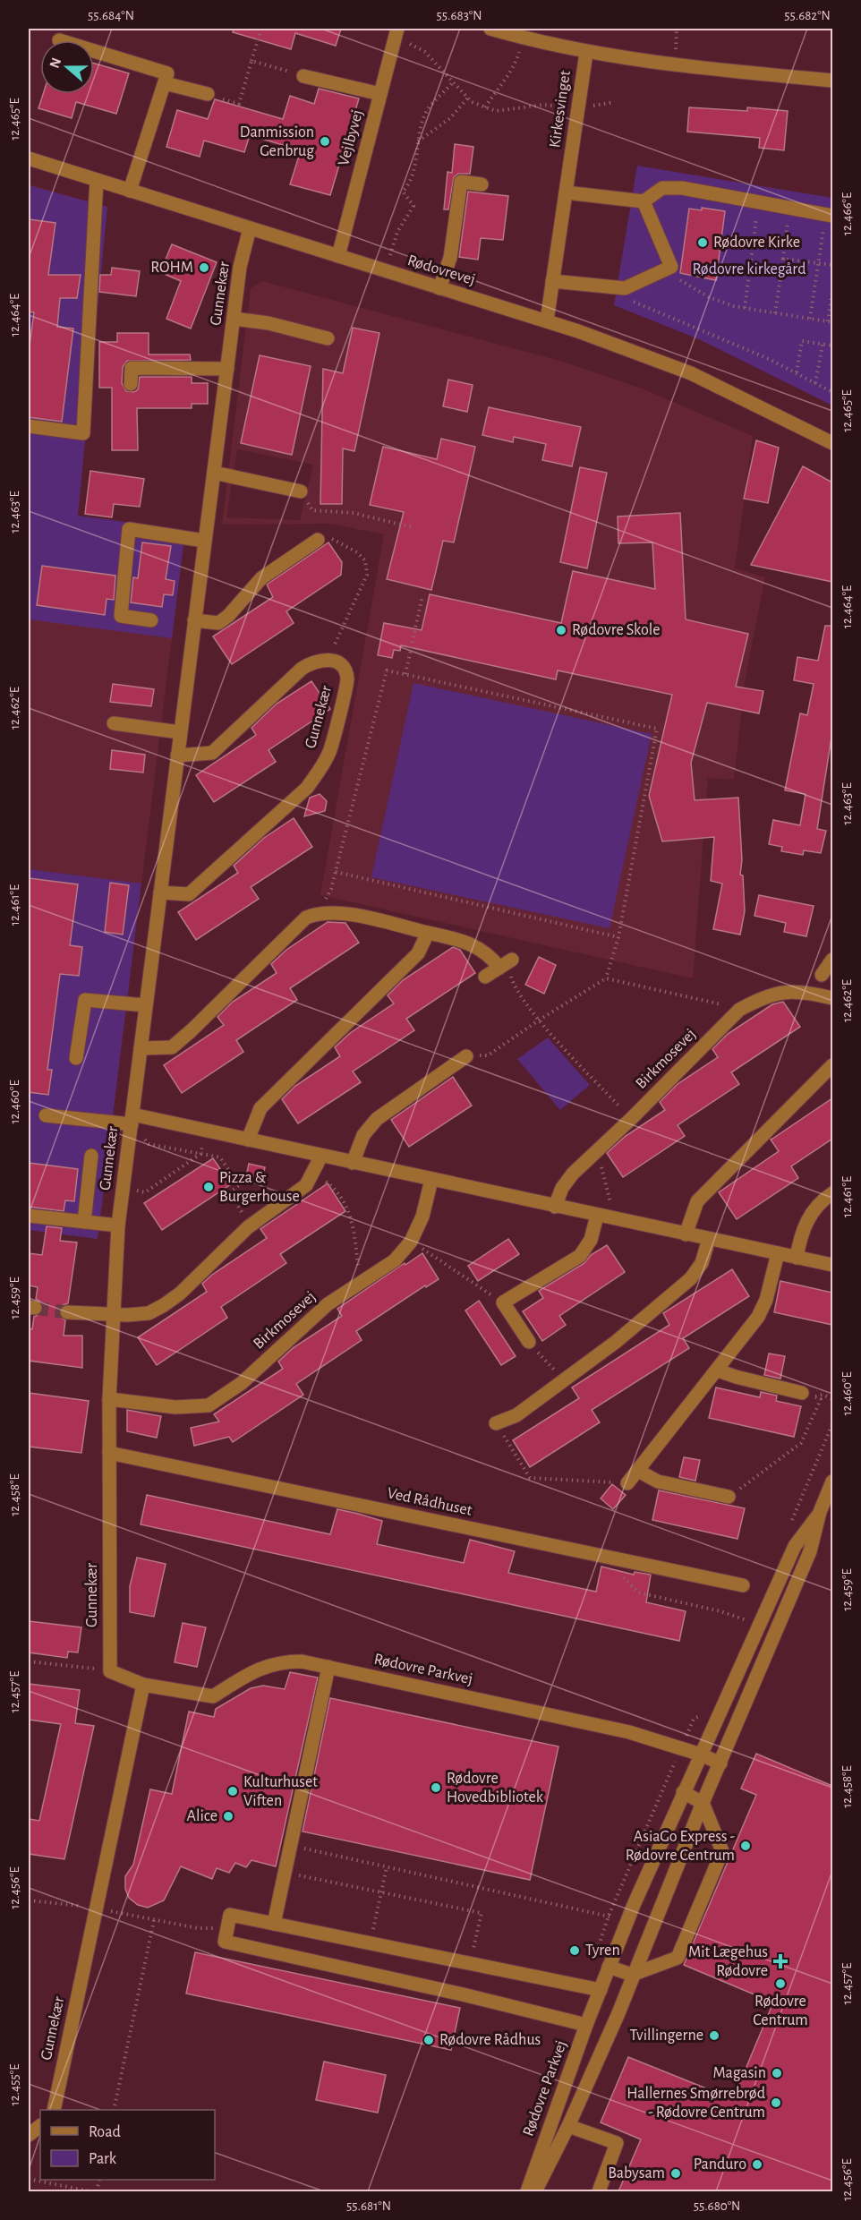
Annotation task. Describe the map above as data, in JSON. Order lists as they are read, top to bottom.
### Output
{
  "streets": {
    "street": [
      "Kirkesvinget",
      "Vejlbyvej",
      "Rødovrevej",
      "Gunnekær",
      "Birkmosevej",
      "Ved Rådhuset",
      "Rødovre Parkvej"
    ]
  },
  "crossings": [
    ["Kirkesvinget", "Rødovrevej"],
    ["Vejlbyvej", "Rødovrevej"],
    ["Rødovrevej", "Gunnekær"],
    ["Gunnekær", "Birkmosevej"],
    ["Gunnekær", "Ved Rådhuset"],
    ["Gunnekær", "Rødovre Parkvej"]
  ],
  "parks": ["Rødovre kirkegård"],
  "places": {
    "other": [
      "Danmission Genbrug",
      "Rødovre Kirke",
      "ROHM",
      "Rødovre Skole",
      "Pizza & Burgerhouse",
      "Rødovre Hovedbibliotek",
      "Kulturhuset Viften",
      "Alice",
      "AsiaGo Express - Rødovre Centrum",
      "Tyren",
      "Rødovre Centrum",
      "Tvillingerne",
      "Rødovre Rådhus",
      "Magasin",
      "Hallernes Smørrebrød - Rødovre Centrum",
      "Panduro",
      "Babysam"
    ],
    "health": ["Mit Lægehus Rødovre"]
  },
  "legend": ["Road", "Park"],
  "north": "left",
  "coordinates": [
    "55.684°N",
    "55.683°N",
    "55.682°N",
    "12.465°E",
    "12.466°E",
    "12.464°E",
    "12.463°E",
    "12.462°E",
    "12.461°E",
    "12.460°E",
    "12.459°E",
    "12.458°E",
    "12.457°E",
    "12.456°E",
    "12.455°E",
    "55.681°N",
    "55.680°N"
  ]
}
